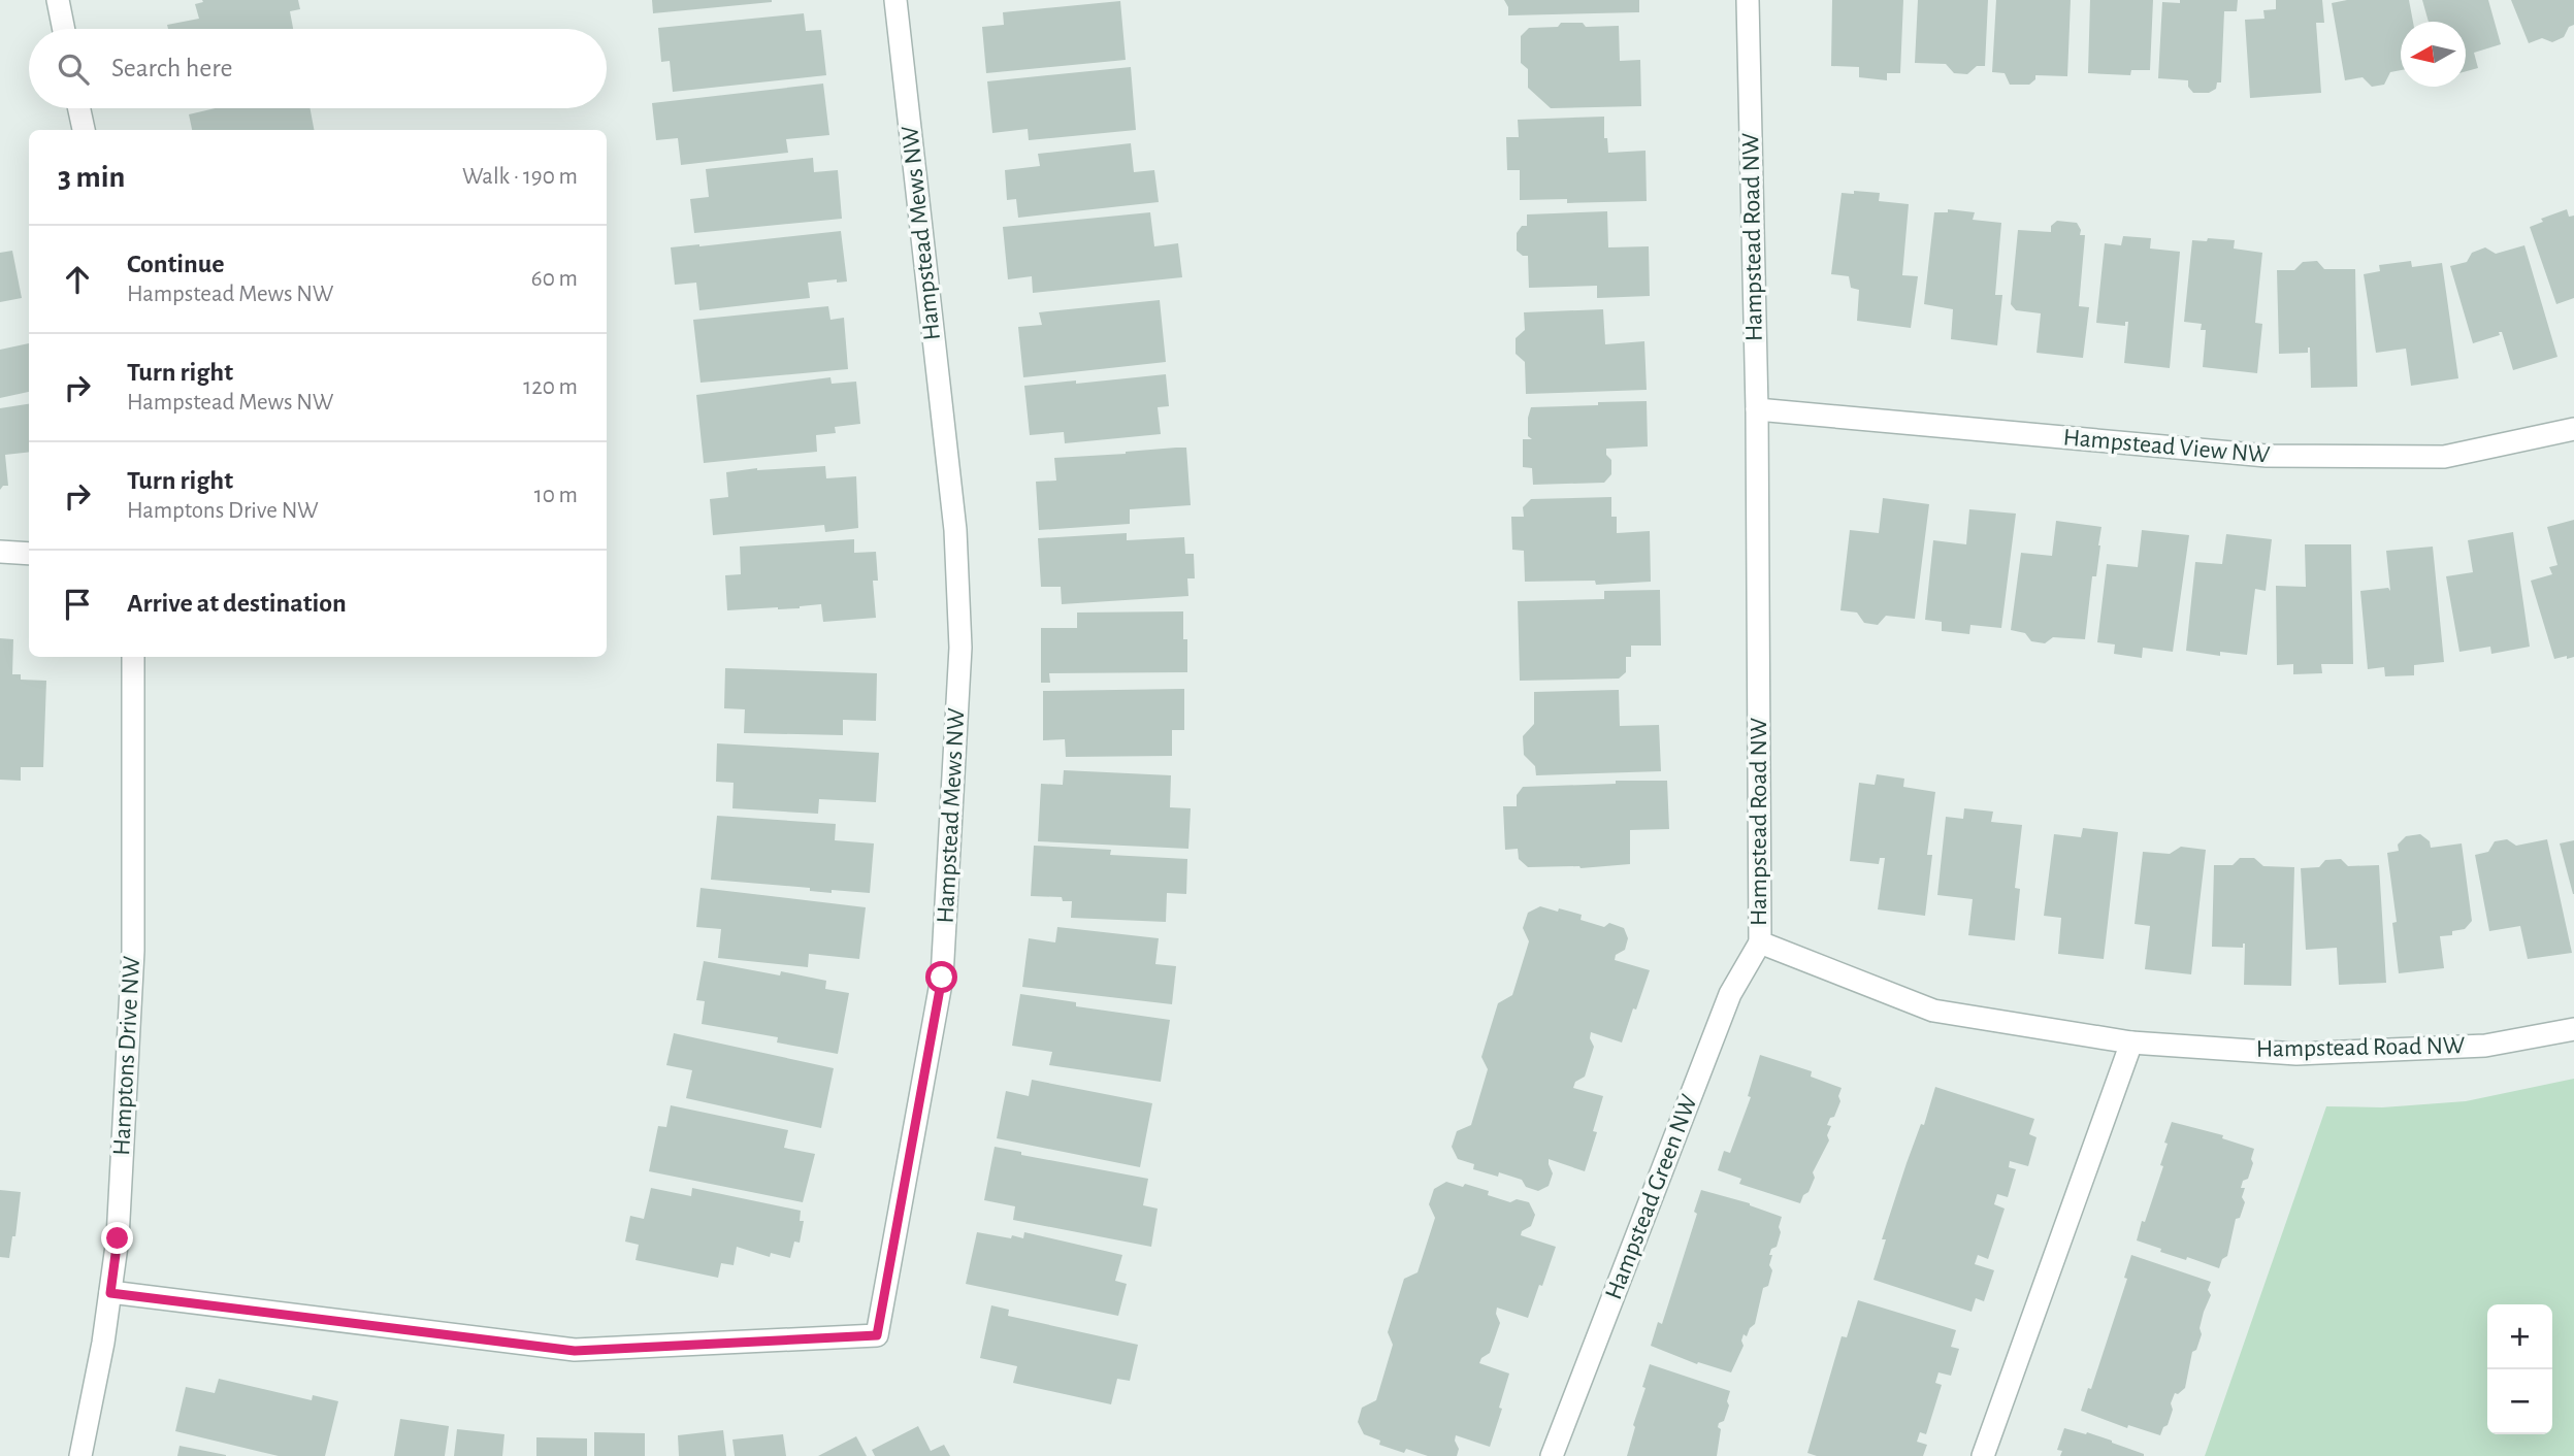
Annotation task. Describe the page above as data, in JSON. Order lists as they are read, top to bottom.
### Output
{
  "streets": {
    "street": [
      "Hampstead Mews NW",
      "Hampstead Road NW",
      "Hampstead View NW",
      "Hamptons Drive NW",
      "Hampstead Green NW"
    ]
  },
  "crossings": [
    ["Hampstead Mews NW", "Hamptons Drive NW"],
    ["Hampstead Road NW", "Hampstead View NW"],
    ["Hampstead Road NW", "Hampstead Green NW"]
  ],
  "north": "left",
  "page": {
    "search": "Search here",
    "heading": ["3 min", "Walk · 190 m"],
    "list": [
      ["Continue", "Hampstead Mews NW", "60 m"],
      ["Turn right", "Hampstead Mews NW", "120 m"],
      ["Turn right", "Hamptons Drive NW", "10 m"],
      "Arrive at destination"
    ],
    "map_buttons": ["+", "−"]
  }
}
